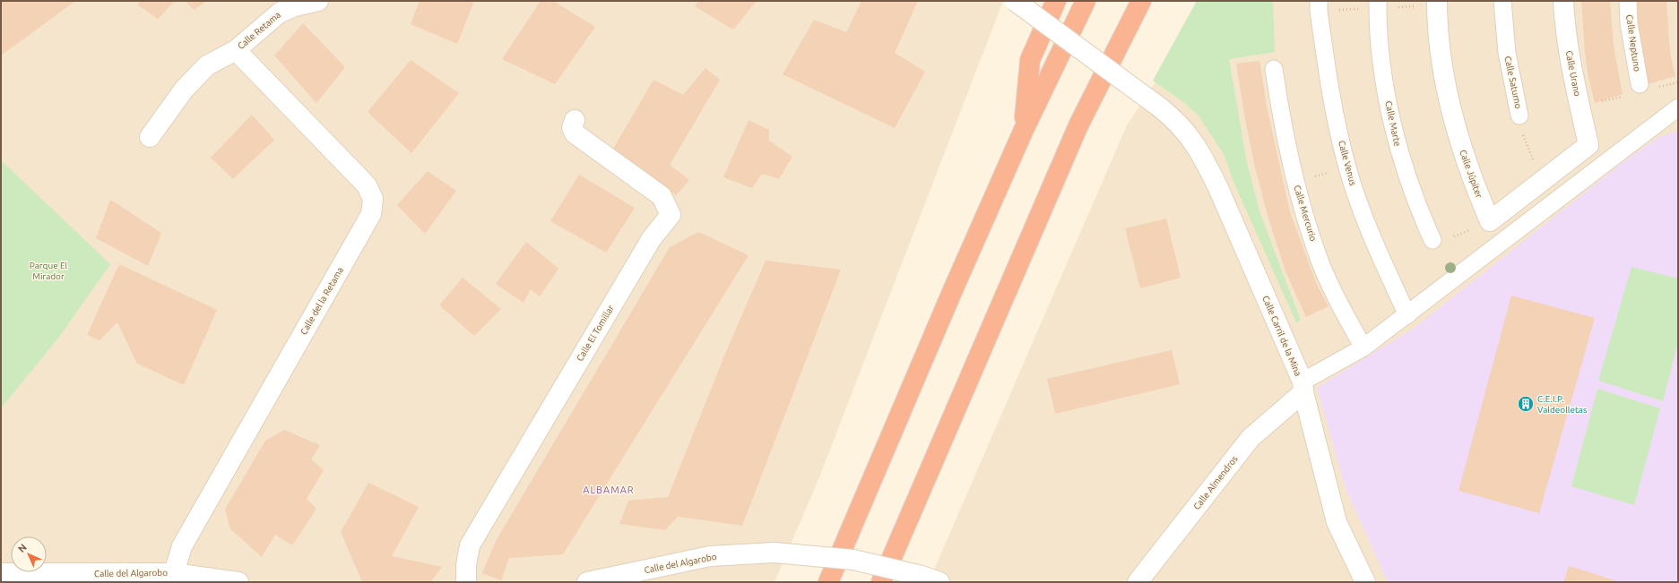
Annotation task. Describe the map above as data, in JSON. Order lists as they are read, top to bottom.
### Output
{
  "streets": {
    "street": [
      "Calle Retama",
      "Calle Neptuno",
      "Calle Urano",
      "Calle Saturno",
      "Calle Marte",
      "Calle Venus",
      "Calle Júpiter",
      "Calle Mercurio",
      "Calle del la Retama",
      "Calle El Tomillar",
      "Calle Carril de la Mina",
      "Calle Almendros",
      "Calle del Algarobo"
    ]
  },
  "crossings": [
    ["Calle Retama", "Calle del la Retama"],
    ["Calle Urano", "Calle Saturno"],
    ["Calle del la Retama", "Calle del Algarobo"],
    ["Calle Carril de la Mina", "Calle Almendros"]
  ],
  "districts": ["ALBAMAR"],
  "parks": ["Parque El Mirador"],
  "places": {
    "building": ["C.E.I.P. Valdeolletas"]
  },
  "north": "top left"
}
